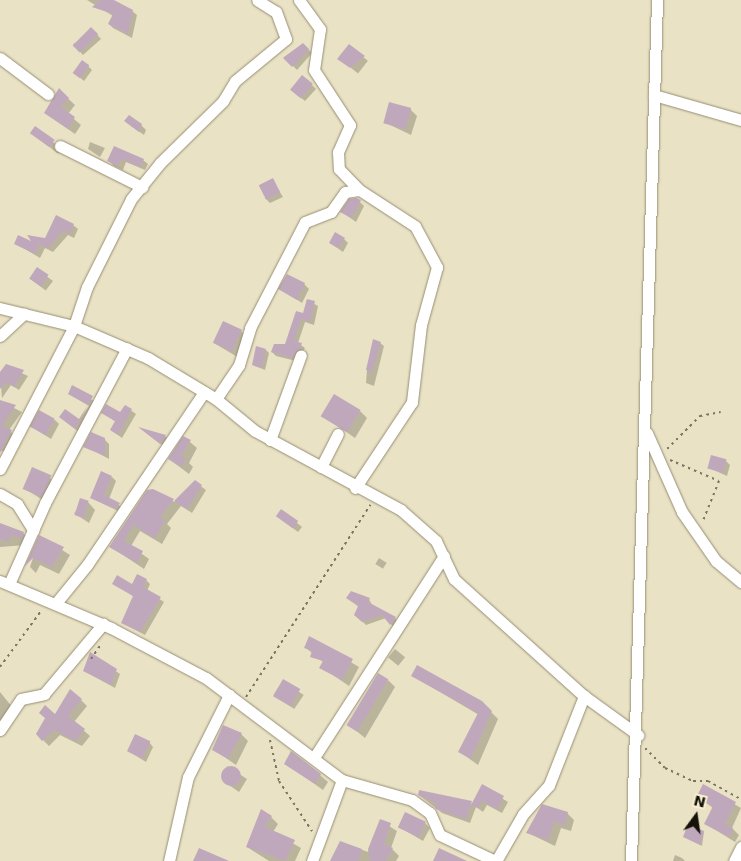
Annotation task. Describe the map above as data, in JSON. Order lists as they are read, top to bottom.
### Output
{
  "north": "top"
}
